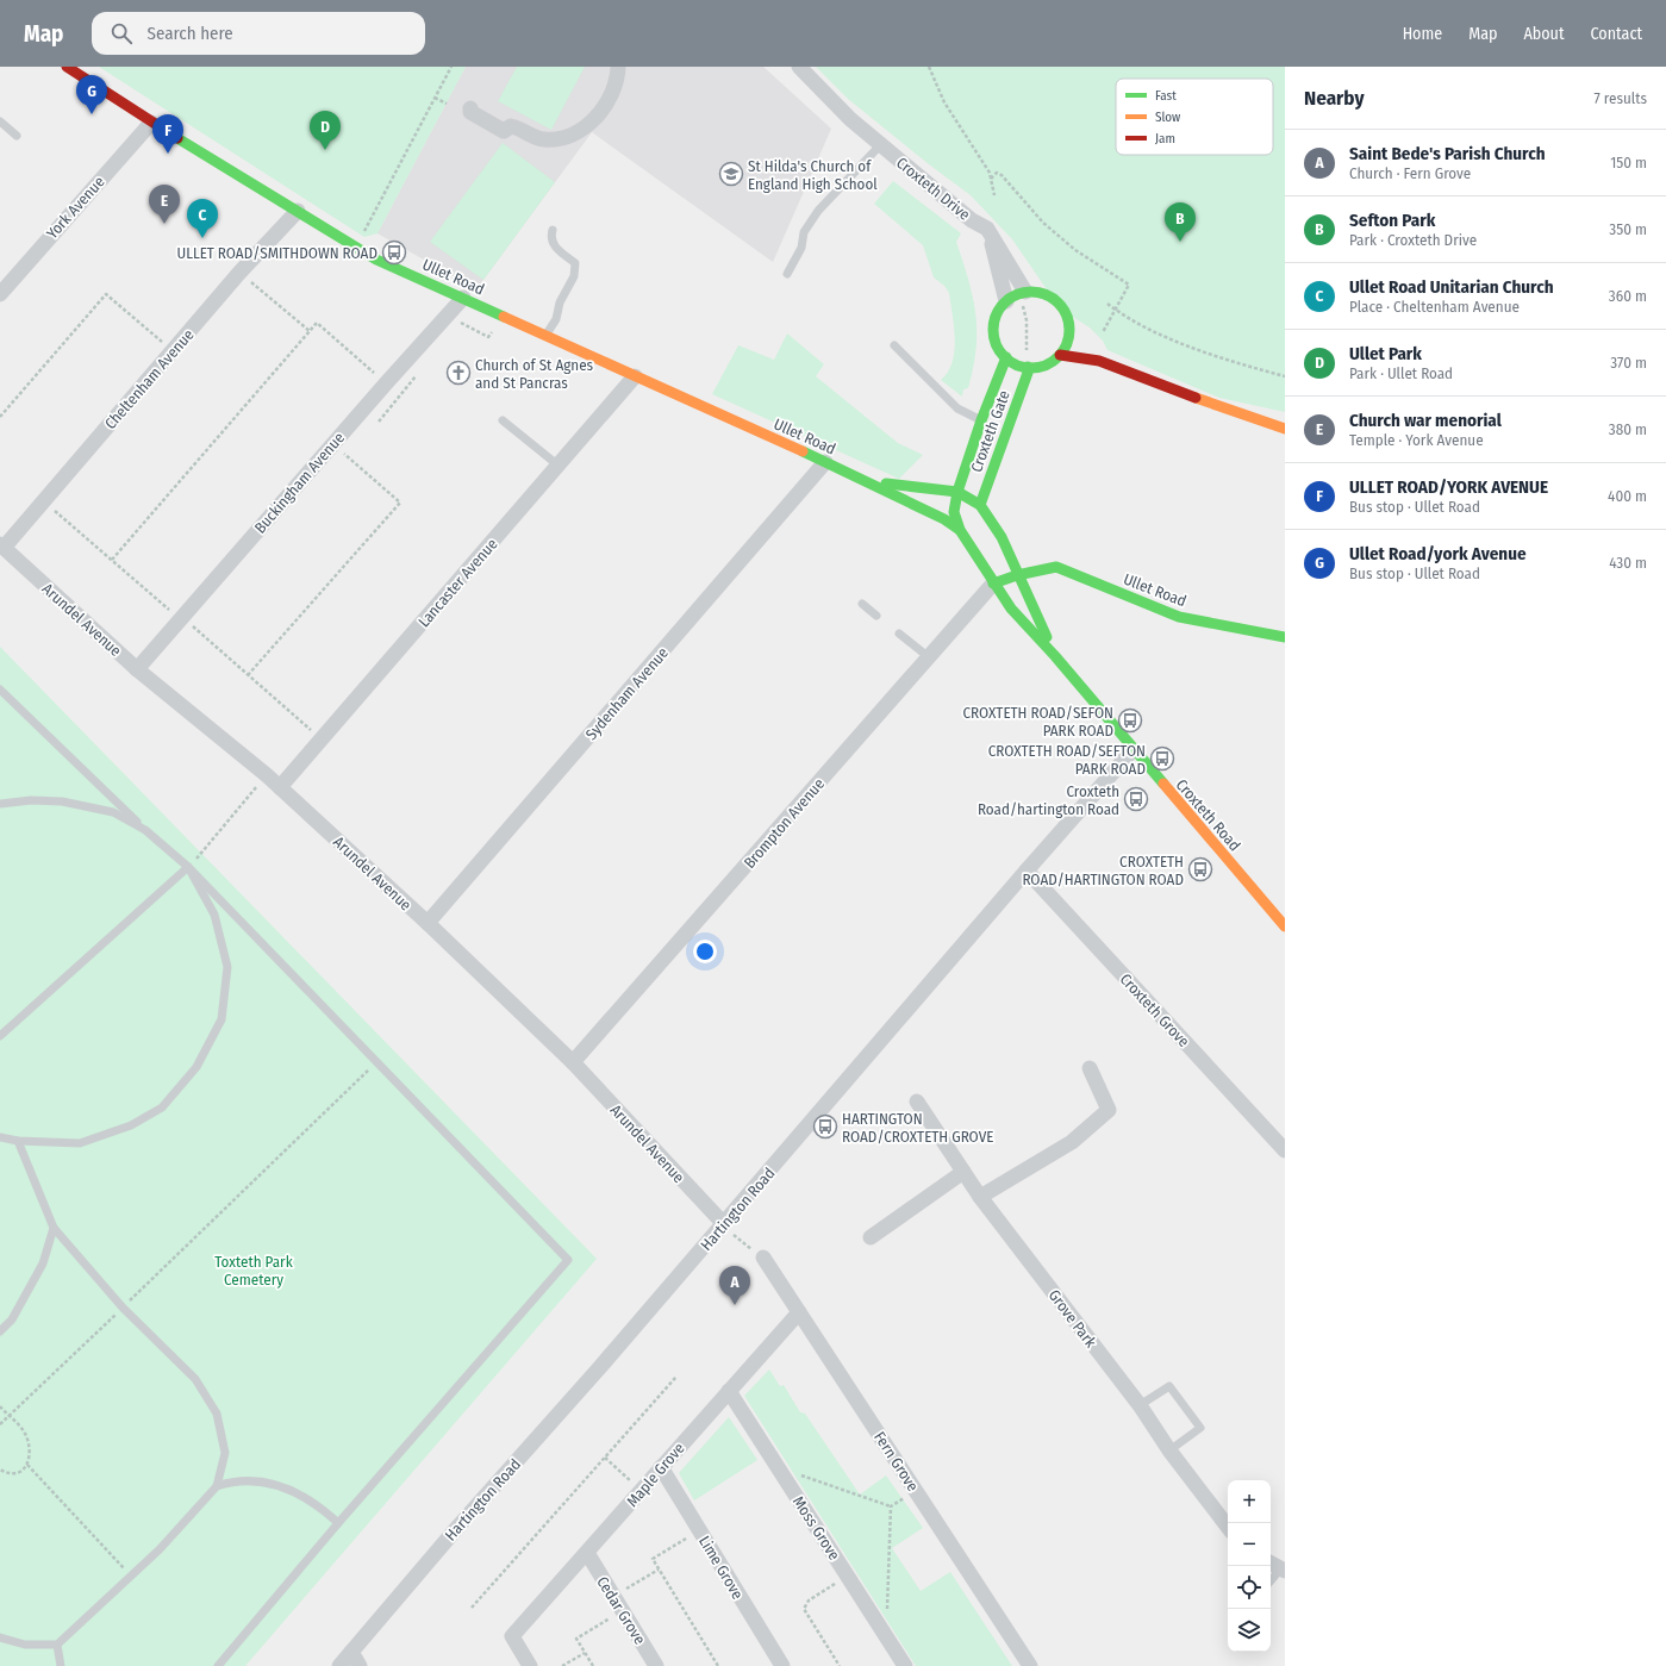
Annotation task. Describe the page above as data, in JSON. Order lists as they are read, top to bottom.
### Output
{
  "streets": {
    "main road": ["Ullet Road", "Croxteth Gate", "Croxteth Road"],
    "street": [
      "Croxteth Drive",
      "York Avenue",
      "Cheltenham Avenue",
      "Buckingham Avenue",
      "Lancaster Avenue",
      "Arundel Avenue",
      "Sydenham Avenue",
      "Brompton Avenue",
      "Croxteth Grove",
      "Hartington Road",
      "Grove Park",
      "Fern Grove",
      "Maple Grove",
      "Moss Grove",
      "Lime Grove",
      "Cedar Grove"
    ]
  },
  "crossings": [
    ["York Avenue", "Ullet Road"],
    ["Ullet Road", "Cheltenham Avenue"],
    ["Ullet Road", "Croxteth Gate"],
    ["Ullet Road", "Buckingham Avenue"],
    ["Ullet Road", "Lancaster Avenue"],
    ["Ullet Road", "Sydenham Avenue"],
    ["Ullet Road", "Croxteth Road"],
    ["Cheltenham Avenue", "Arundel Avenue"],
    ["Croxteth Gate", "Croxteth Road"],
    ["Buckingham Avenue", "Arundel Avenue"],
    ["Lancaster Avenue", "Arundel Avenue"],
    ["Arundel Avenue", "Sydenham Avenue"],
    ["Arundel Avenue", "Brompton Avenue"],
    ["Arundel Avenue", "Hartington Road"],
    ["Croxteth Road", "Brompton Avenue"],
    ["Croxteth Road", "Hartington Road"],
    ["Croxteth Grove", "Hartington Road"],
    ["Fern Grove", "Maple Grove"],
    ["Maple Grove", "Moss Grove"],
    ["Maple Grove", "Lime Grove"],
    ["Maple Grove", "Cedar Grove"]
  ],
  "parks": ["Toxteth Park Cemetery"],
  "places": {
    "school or university": ["St Hilda's Church of England High School"],
    "bus stop": [
      "ULLET ROAD/SMITHDOWN ROAD",
      "CROXTETH ROAD/SEFON PARK ROAD",
      "CROXTETH ROAD/SEFTON PARK ROAD",
      "Croxteth Road/hartington Road",
      "CROXTETH ROAD/HARTINGTON ROAD",
      "HARTINGTON ROAD/CROXTETH GROVE"
    ],
    "church": ["Church of St Agnes and St Pancras"]
  },
  "legend": ["Fast", "Slow", "Jam"],
  "page": {
    "header": "Map",
    "search": "Search here",
    "nav": [
      "Home",
      "Map",
      "About",
      "Contact"
    ],
    "heading": ["Nearby", "7 results"],
    "pins": [
      "G",
      "D",
      "F",
      "E",
      "C",
      "B",
      "A"
    ],
    "list": [
      {
        "mark": "A",
        "name": "Saint Bede's Parish Church",
        "note": "Church · Fern Grove",
        "value": "150 m"
      },
      {
        "mark": "B",
        "name": "Sefton Park",
        "note": "Park · Croxteth Drive",
        "value": "350 m"
      },
      {
        "mark": "C",
        "name": "Ullet Road Unitarian Church",
        "note": "Place · Cheltenham Avenue",
        "value": "360 m"
      },
      {
        "mark": "D",
        "name": "Ullet Park",
        "note": "Park · Ullet Road",
        "value": "370 m"
      },
      {
        "mark": "E",
        "name": "Church war menorial",
        "note": "Temple · York Avenue",
        "value": "380 m"
      },
      {
        "mark": "F",
        "name": "ULLET ROAD/YORK AVENUE",
        "note": "Bus stop · Ullet Road",
        "value": "400 m"
      },
      {
        "mark": "G",
        "name": "Ullet Road/york Avenue",
        "note": "Bus stop · Ullet Road",
        "value": "430 m"
      }
    ],
    "map_buttons": ["+", "−"]
  }
}
